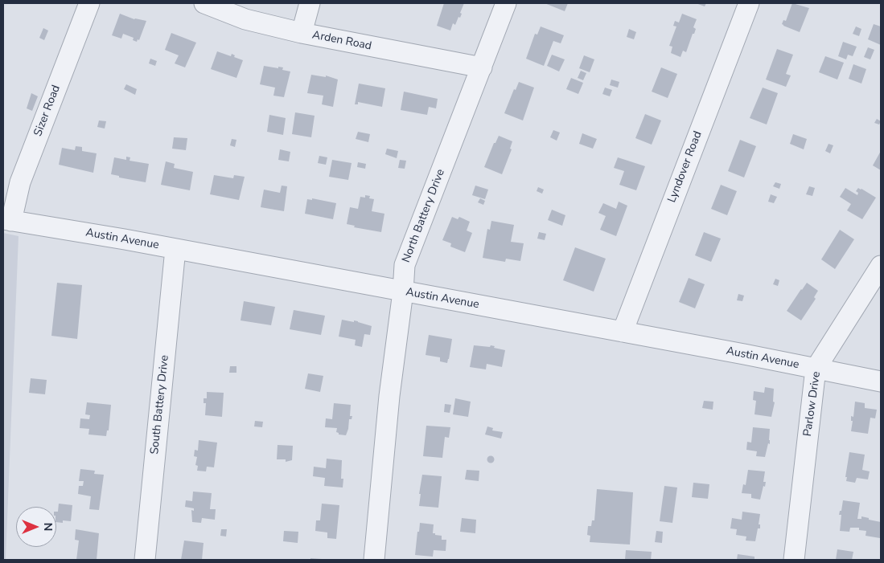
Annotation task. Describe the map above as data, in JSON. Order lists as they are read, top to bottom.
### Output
{
  "streets": {
    "street": [
      "Arden Road",
      "Sizer Road",
      "Lyndover Road",
      "North Battery Drive",
      "Austin Avenue",
      "Parlow Drive",
      "South Battery Drive"
    ]
  },
  "crossings": [
    ["Arden Road", "North Battery Drive"],
    ["Sizer Road", "Austin Avenue"],
    ["Lyndover Road", "Austin Avenue"],
    ["North Battery Drive", "Austin Avenue"],
    ["Austin Avenue", "Parlow Drive"],
    ["Austin Avenue", "South Battery Drive"]
  ],
  "north": "right"
}
